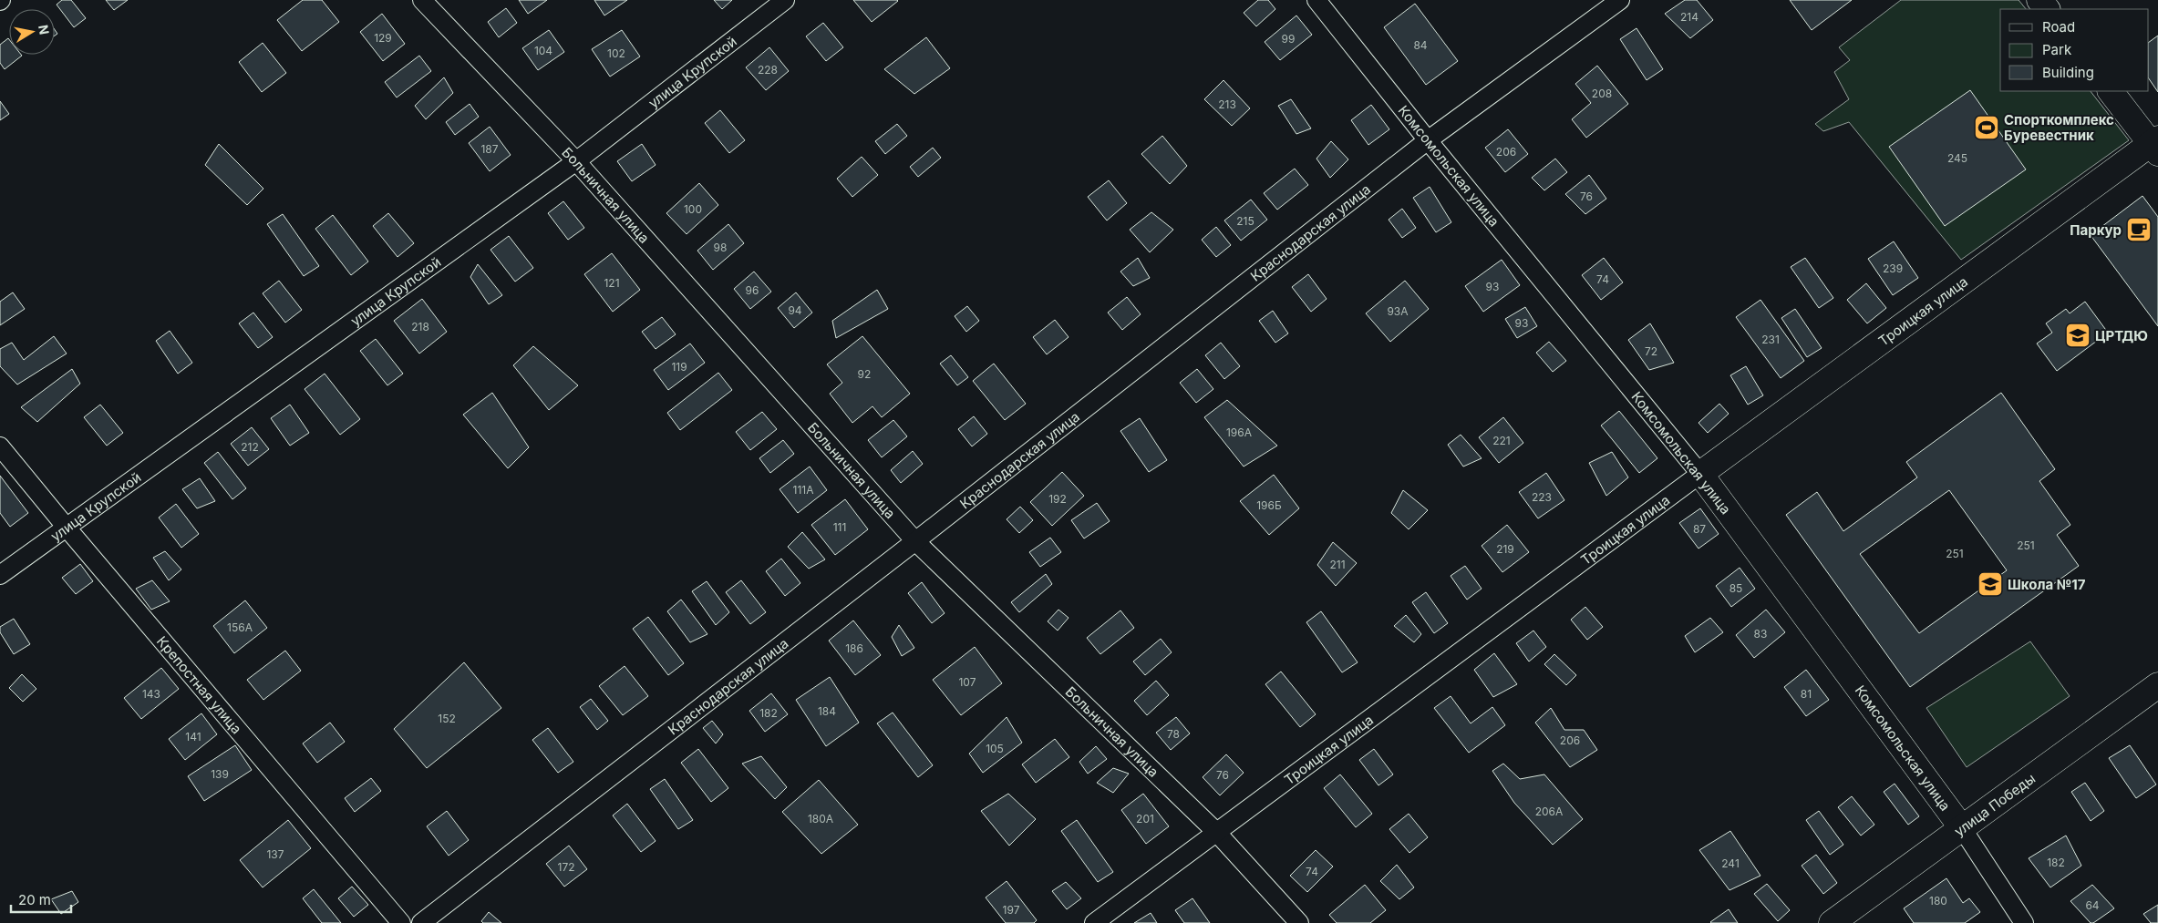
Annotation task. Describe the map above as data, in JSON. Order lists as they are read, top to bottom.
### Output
{
  "streets": {
    "street": [
      "улица Крупской",
      "Комсомольская улица",
      "Больничная улица",
      "Краснодарская улица",
      "Троицкая улица",
      "Крепостная улица",
      "улица Победы"
    ]
  },
  "crossings": [
    ["улица Крупской", "Больничная улица"],
    ["улица Крупской", "Крепостная улица"],
    ["Комсомольская улица", "Краснодарская улица"],
    ["Комсомольская улица", "Троицкая улица"],
    ["Комсомольская улица", "улица Победы"],
    ["Больничная улица", "Краснодарская улица"],
    ["Больничная улица", "Троицкая улица"]
  ],
  "places": {
    "sports": ["Cпорткомплекс Буревестник"],
    "cafe": ["Паркур"],
    "school or university": ["ЦРТДЮ", "Школа №17"]
  },
  "house_numbers": [
    "214",
    "129",
    "99",
    "84",
    "104",
    "102",
    "228",
    "208",
    "213",
    "187",
    "206",
    "245",
    "76",
    "100",
    "215",
    "98",
    "239",
    "74",
    "121",
    "93",
    "96",
    "94",
    "93А",
    "93",
    "218",
    "231",
    "72",
    "119",
    "92",
    "196А",
    "221",
    "212",
    "111А",
    "223",
    "192",
    "196Б",
    "111",
    "87",
    "251",
    "219",
    "251",
    "211",
    "85",
    "156А",
    "83",
    "186",
    "107",
    "143",
    "81",
    "184",
    "182",
    "152",
    "78",
    "141",
    "206",
    "105",
    "139",
    "76",
    "206А",
    "180А",
    "201",
    "137",
    "182",
    "241",
    "172",
    "74",
    "180",
    "64",
    "197"
  ],
  "legend": ["Road", "Park", "Building"],
  "scale_bar": "20 m",
  "north": "right"
}
